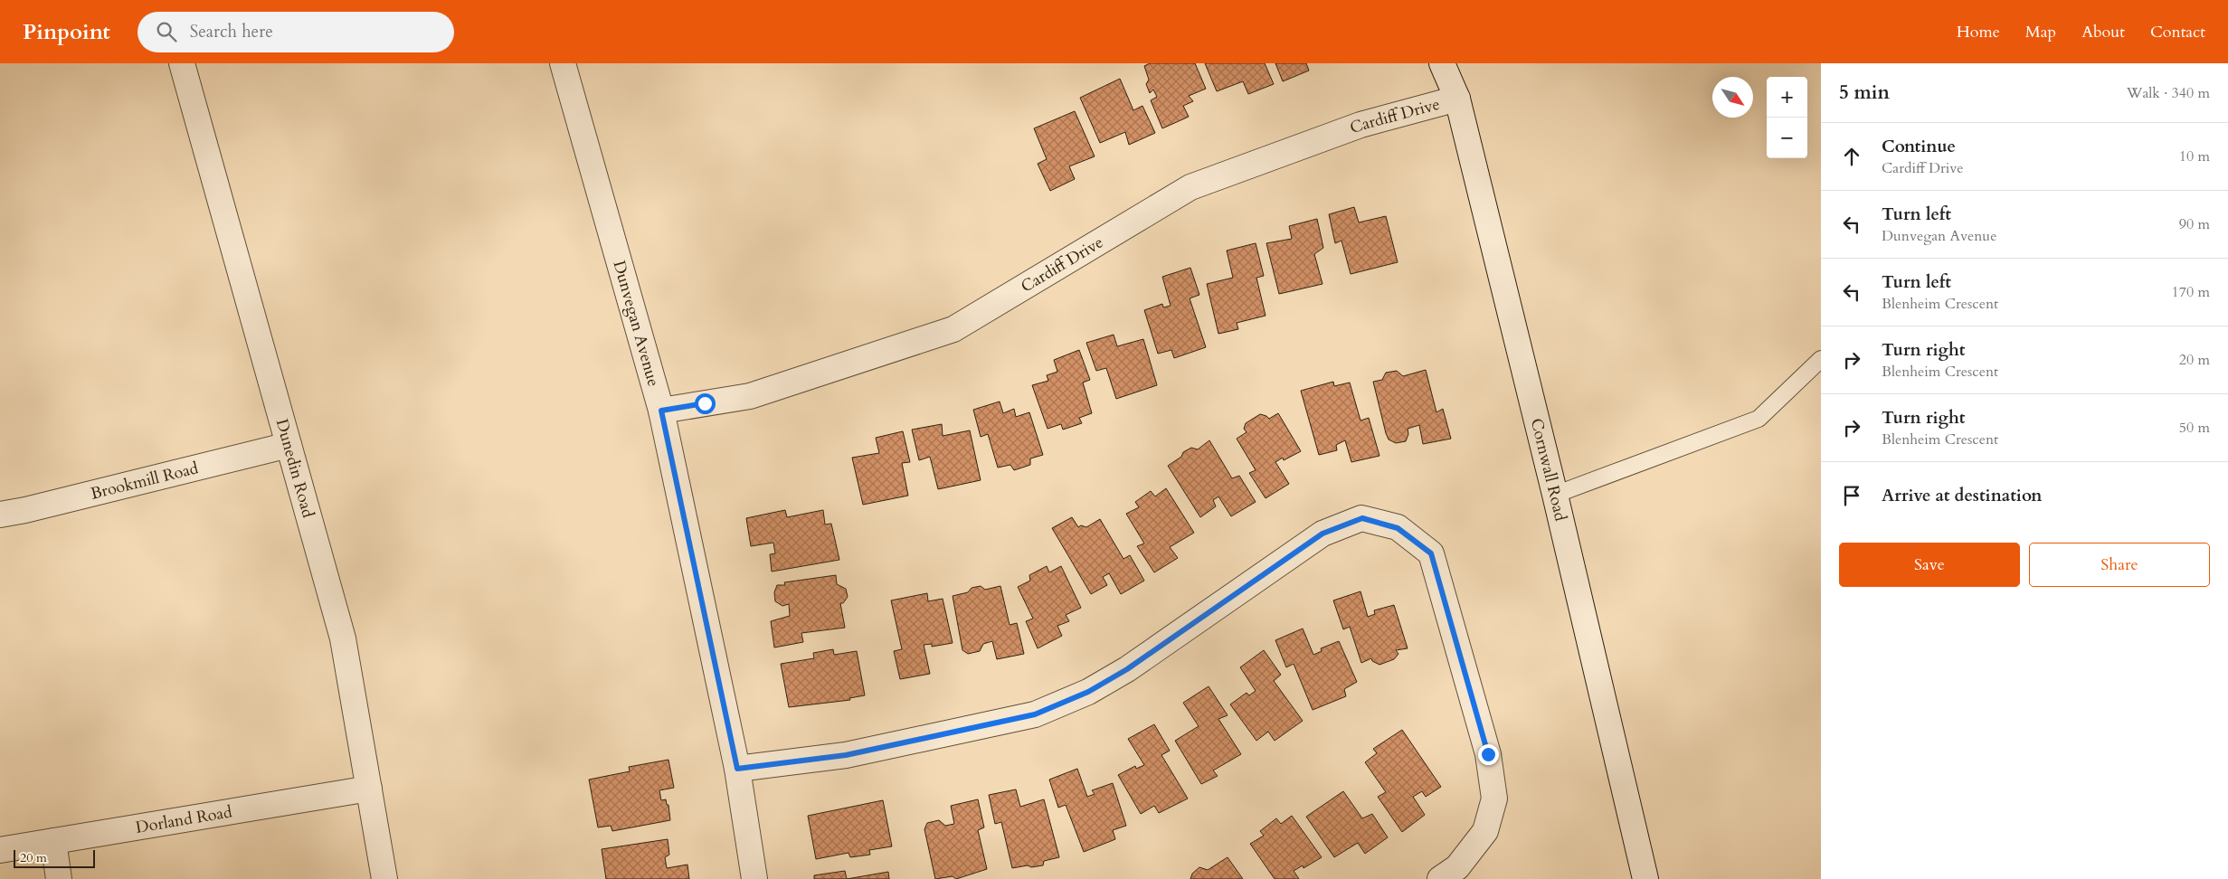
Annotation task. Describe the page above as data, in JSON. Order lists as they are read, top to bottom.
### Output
{
  "streets": {
    "street": [
      "Cardiff Drive",
      "Dunvegan Avenue",
      "Dunedin Road",
      "Cornwall Road",
      "Brookmill Road",
      "Dorland Road"
    ]
  },
  "crossings": [
    ["Cardiff Drive", "Dunvegan Avenue"],
    ["Cardiff Drive", "Cornwall Road"],
    ["Dunedin Road", "Brookmill Road"],
    ["Dunedin Road", "Dorland Road"]
  ],
  "scale_bar": "20 m",
  "north": "bottom right",
  "page": {
    "header": "Pinpoint",
    "search": "Search here",
    "nav": [
      "Home",
      "Map",
      "About",
      "Contact"
    ],
    "heading": ["5 min", "Walk · 340 m"],
    "map_buttons": ["+", "−"],
    "list": [
      ["Continue", "Cardiff Drive", "10 m"],
      ["Turn left", "Dunvegan Avenue", "90 m"],
      ["Turn left", "Blenheim Crescent", "170 m"],
      ["Turn right", "Blenheim Crescent", "20 m"],
      ["Turn right", "Blenheim Crescent", "50 m"],
      "Arrive at destination"
    ],
    "buttons": ["Save", "Share"],
    "scale": "20 m"
  }
}
